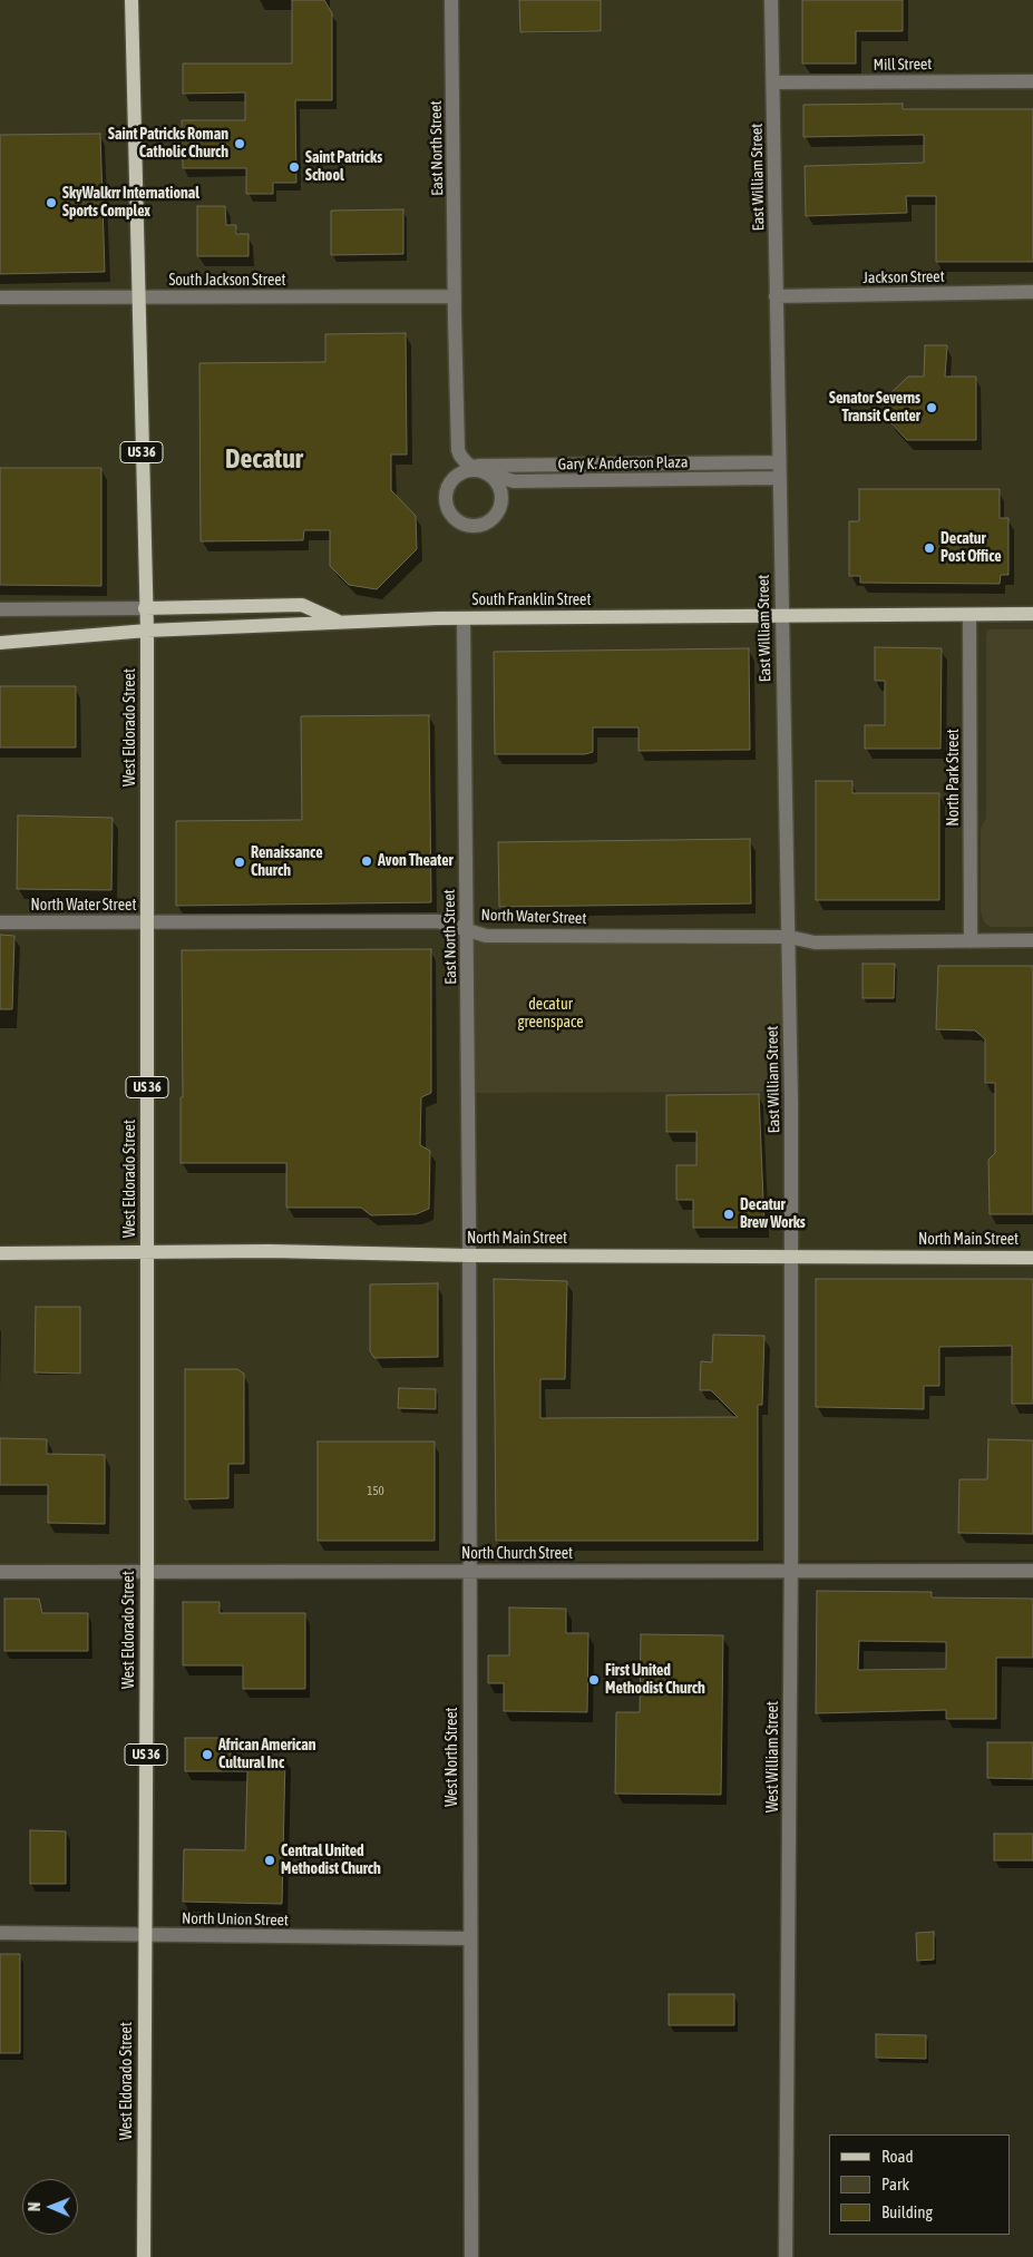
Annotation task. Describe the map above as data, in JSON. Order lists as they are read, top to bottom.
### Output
{
  "streets": {
    "main road": [
      "US 36",
      "South Franklin Street",
      "West Eldorado Street",
      "North Main Street"
    ],
    "street": [
      "Mill Street",
      "East North Street",
      "East William Street",
      "Jackson Street",
      "South Jackson Street",
      "Gary K. Anderson Plaza",
      "North Park Street",
      "North Water Street",
      "North Church Street",
      "West North Street",
      "West William Street",
      "North Union Street"
    ]
  },
  "crossings": [
    ["Mill Street", "East William Street"],
    ["East North Street", "South Jackson Street"],
    ["East North Street", "South Franklin Street"],
    ["East North Street", "North Water Street"],
    ["East North Street", "North Main Street"],
    ["East North Street", "West North Street"],
    ["East William Street", "Jackson Street"],
    ["East William Street", "Gary K. Anderson Plaza"],
    ["East William Street", "South Franklin Street"],
    ["East William Street", "North Water Street"],
    ["East William Street", "North Main Street"],
    ["East William Street", "West William Street"],
    ["South Jackson Street", "West Eldorado Street"],
    ["South Franklin Street", "West Eldorado Street"],
    ["South Franklin Street", "North Park Street"],
    ["West Eldorado Street", "North Water Street"],
    ["West Eldorado Street", "North Main Street"],
    ["West Eldorado Street", "North Church Street"],
    ["West Eldorado Street", "North Union Street"],
    ["North Park Street", "North Water Street"],
    ["North Main Street", "West North Street"],
    ["North Main Street", "West William Street"],
    ["North Church Street", "West North Street"],
    ["North Church Street", "West William Street"],
    ["West North Street", "North Union Street"]
  ],
  "districts": ["Decatur"],
  "parks": ["decatur greenspace"],
  "places": [
    "Saint Patricks Roman Catholic Church",
    "Saint Patricks School",
    "SkyWalkrr International Sports Complex",
    "Senator Severns Transit Center",
    "Decatur Post Office",
    "Avon Theater",
    "Renaissance Church",
    "Decatur Brew Works",
    "First United Methodist Church",
    "African American Cultural Inc",
    "Central United Methodist Church"
  ],
  "house_numbers": ["150"],
  "legend": ["Road", "Park", "Building"],
  "north": "left"
}
